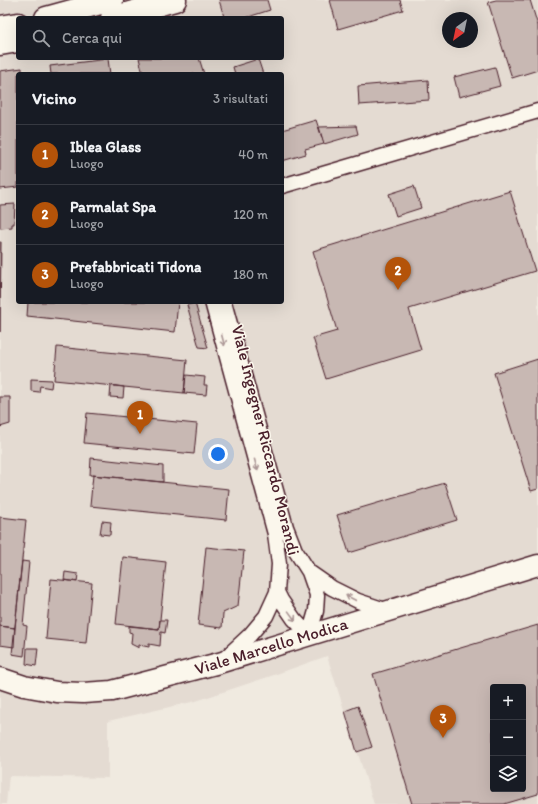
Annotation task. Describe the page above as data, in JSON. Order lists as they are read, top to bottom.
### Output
{
  "streets": {
    "street": ["Viale Ingegner Riccardo Morandi", "Viale Marcello Modica"]
  },
  "crossings": [
    ["Viale Ingegner Riccardo Morandi", "Viale Marcello Modica"]
  ],
  "north": "bottom left",
  "page": {
    "search": "Cerca qui",
    "heading": ["Vicino", "3 risultati"],
    "list": [
      {
        "mark": "1",
        "name": "Iblea Glass",
        "note": "Luogo",
        "value": "40 m"
      },
      {
        "mark": "2",
        "name": "Parmalat Spa",
        "note": "Luogo",
        "value": "120 m"
      },
      {
        "mark": "3",
        "name": "Prefabbricati Tidona",
        "note": "Luogo",
        "value": "180 m"
      }
    ],
    "pins": ["2", "1", "3"],
    "map_buttons": ["+", "−"]
  }
}
